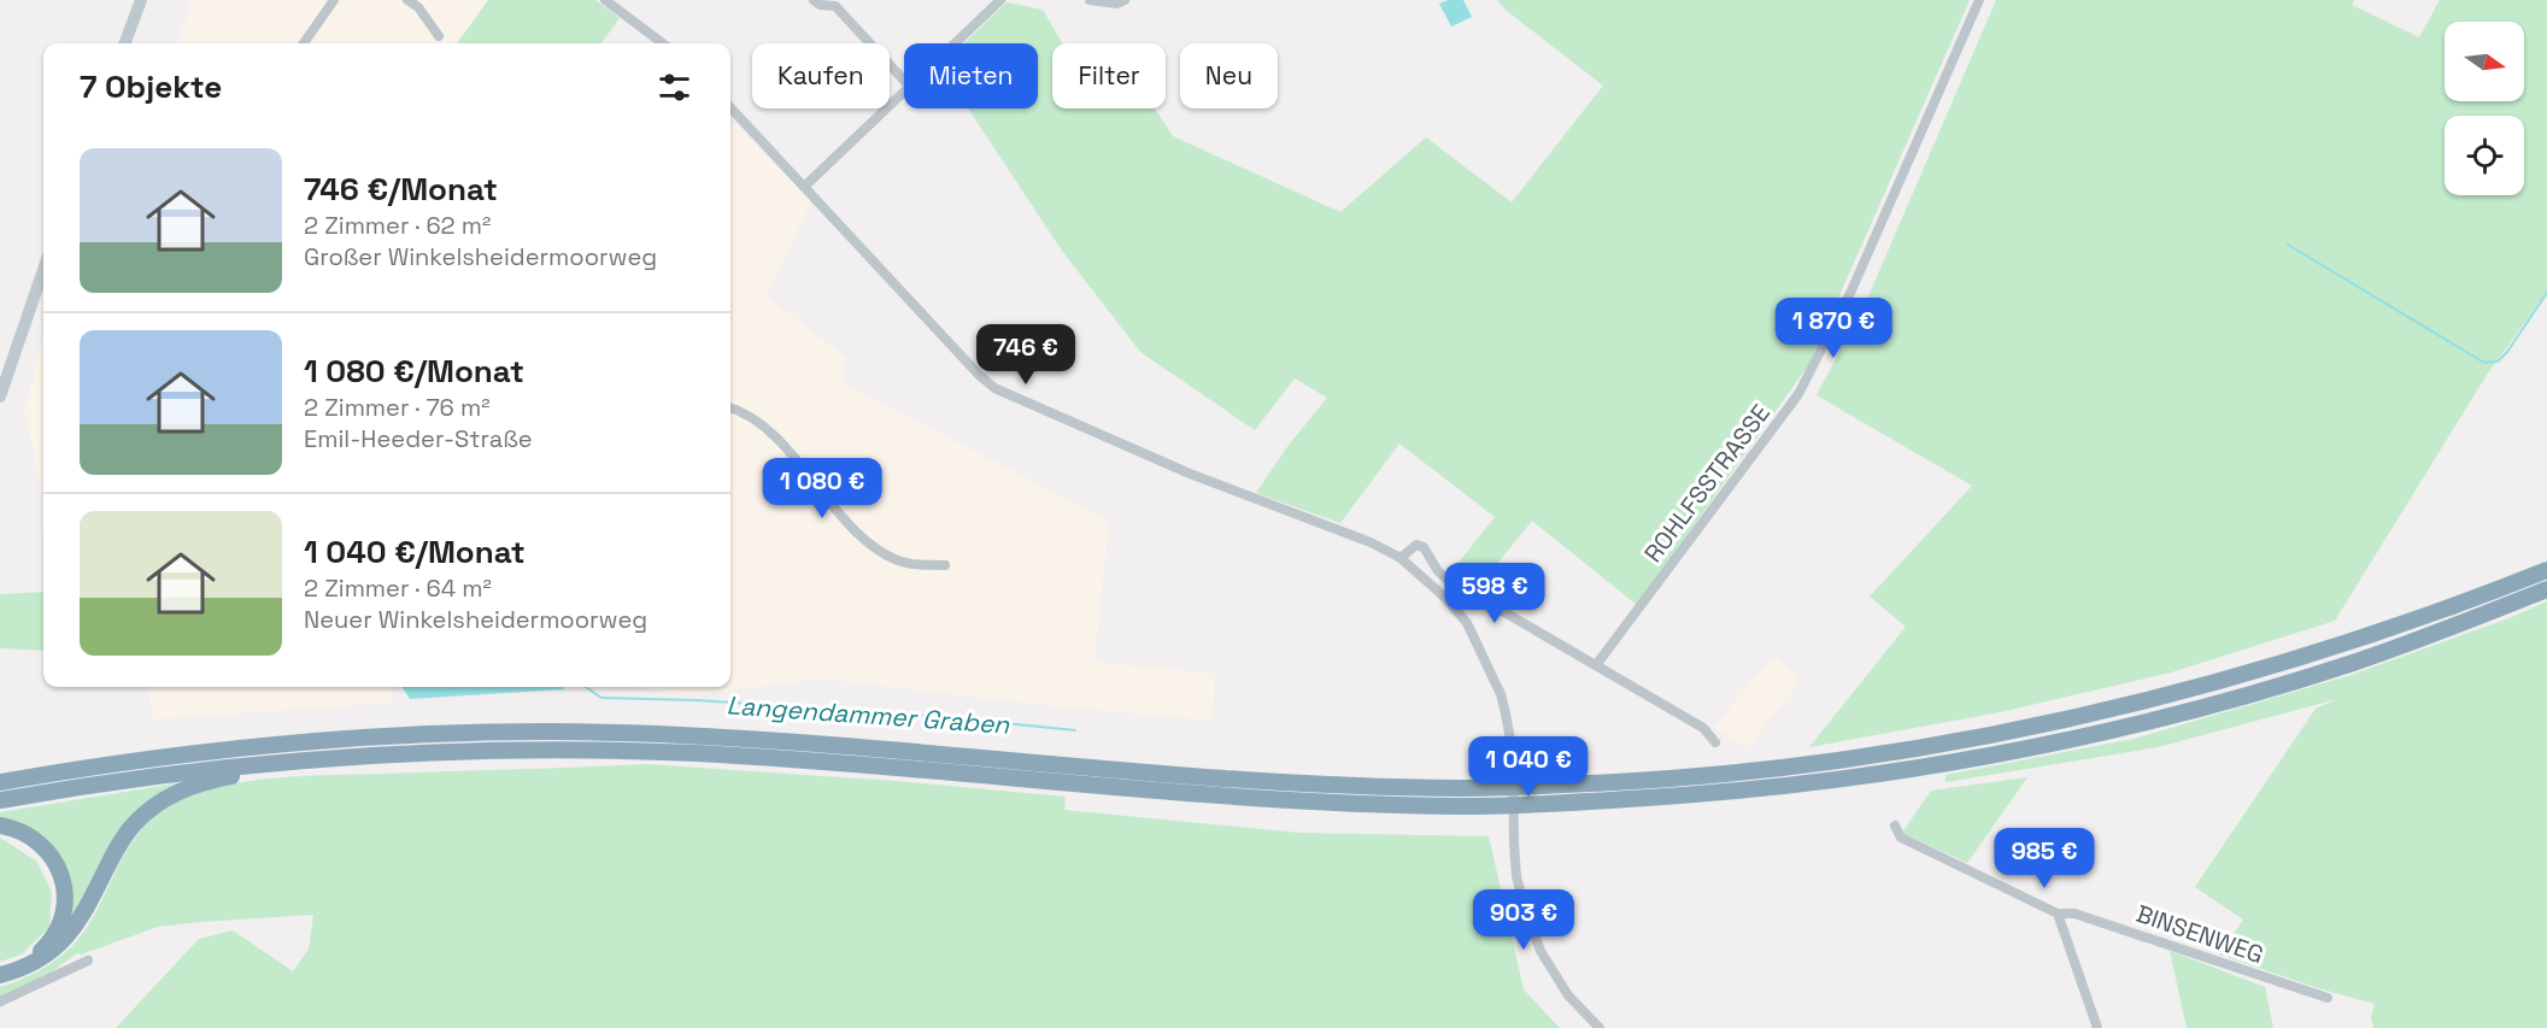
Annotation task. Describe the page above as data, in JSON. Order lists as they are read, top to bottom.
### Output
{
  "streets": {
    "street": ["ROHLFSSTRASSE", "BINSENWEG"]
  },
  "water": ["Langendammer Graben"],
  "north": "right",
  "page": {
    "chip": [
      "Kaufen",
      "Mieten",
      "Filter",
      "Neu"
    ],
    "heading": "7 Objekte",
    "list": [
      {
        "name": "746 €/Monat",
        "note": "2 Zimmer · 62 m² · Großer Winkelsheidermoorweg"
      },
      {
        "name": "1 080 €/Monat",
        "note": "2 Zimmer · 76 m² · Emil-Heeder-Straße"
      },
      {
        "name": "1 040 €/Monat",
        "note": "2 Zimmer · 64 m² · Neuer Winkelsheidermoorweg"
      }
    ],
    "price": [
      "1 870 €",
      "746 €",
      "1 080 €",
      "598 €",
      "1 040 €",
      "985 €",
      "903 €"
    ]
  }
}
